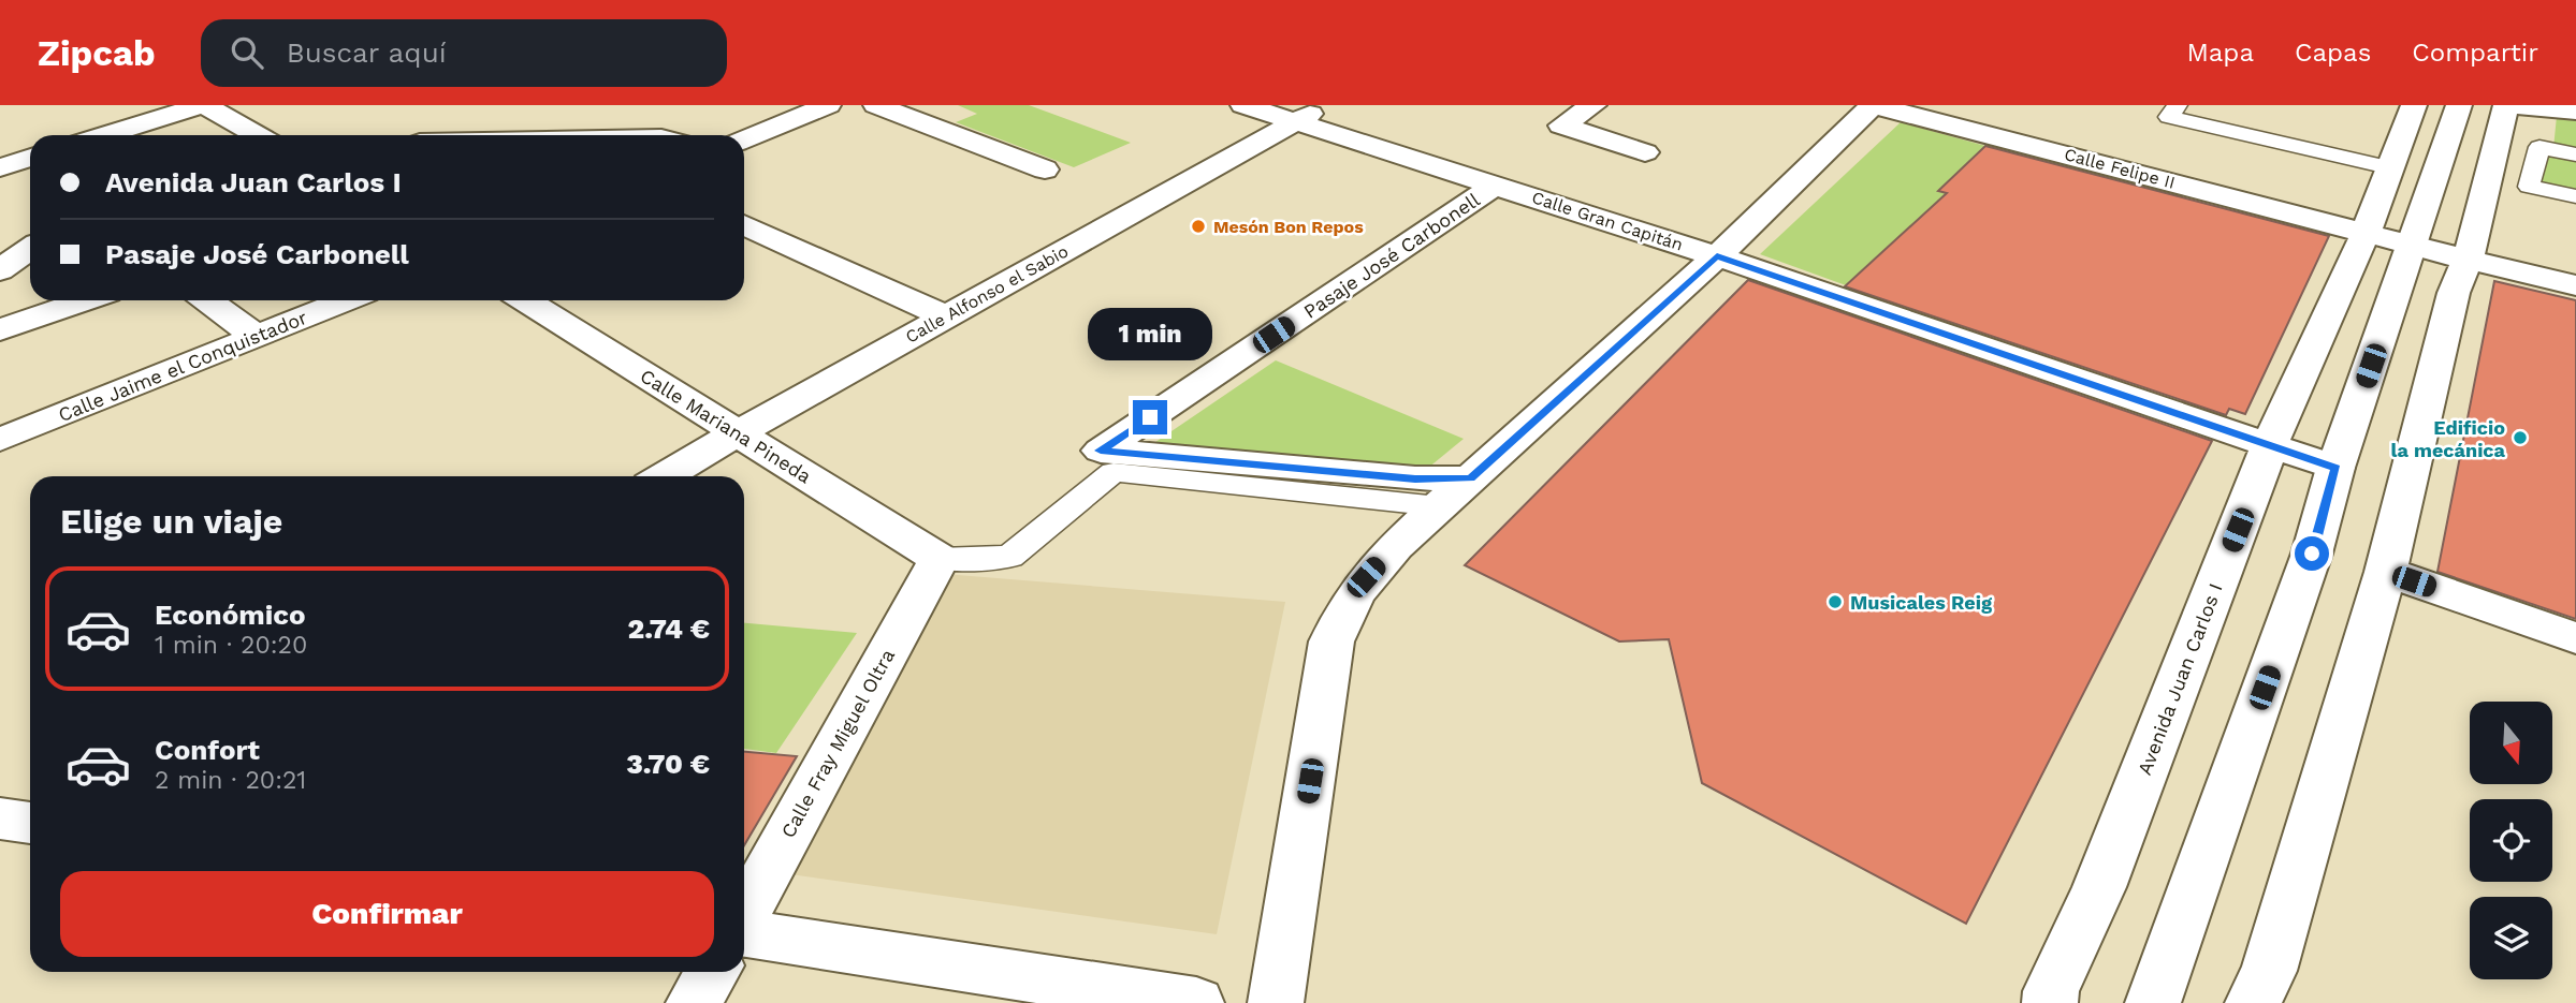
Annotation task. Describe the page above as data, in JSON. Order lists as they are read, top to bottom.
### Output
{
  "streets": {
    "street": [
      "Calle Felipe II",
      "Calle Gran Capitán",
      "Pasaje José Carbonell",
      "Calle Alfonso el Sabio",
      "Calle Jaime el Conquistador",
      "Calle Mariana Pineda",
      "Avenida Juan Carlos I",
      "Calle Fray Miguel Oltra"
    ]
  },
  "crossings": [
    ["Calle Felipe II", "Avenida Juan Carlos I"],
    ["Calle Gran Capitán", "Pasaje José Carbonell"],
    ["Calle Gran Capitán", "Calle Alfonso el Sabio"],
    ["Calle Gran Capitán", "Avenida Juan Carlos I"],
    ["Calle Alfonso el Sabio", "Calle Mariana Pineda"],
    ["Calle Mariana Pineda", "Calle Fray Miguel Oltra"]
  ],
  "places": ["Mesón Bon Repos", "Edificio la mecánica", "Musicales Reig"],
  "north": "bottom",
  "page": {
    "header": "Zipcab",
    "search": "Buscar aquí",
    "nav": ["Mapa", "Capas", "Compartir"],
    "banner": ["Avenida Juan Carlos I", "Pasaje José Carbonell"],
    "bubble": "1 min",
    "heading": "Elige un viaje",
    "list": [
      {
        "name": "Económico",
        "note": "1 min · 20:20",
        "value": "2.74 €"
      },
      {
        "name": "Confort",
        "note": "2 min · 20:21",
        "value": "3.70 €"
      }
    ],
    "buttons": "Confirmar"
  }
}
